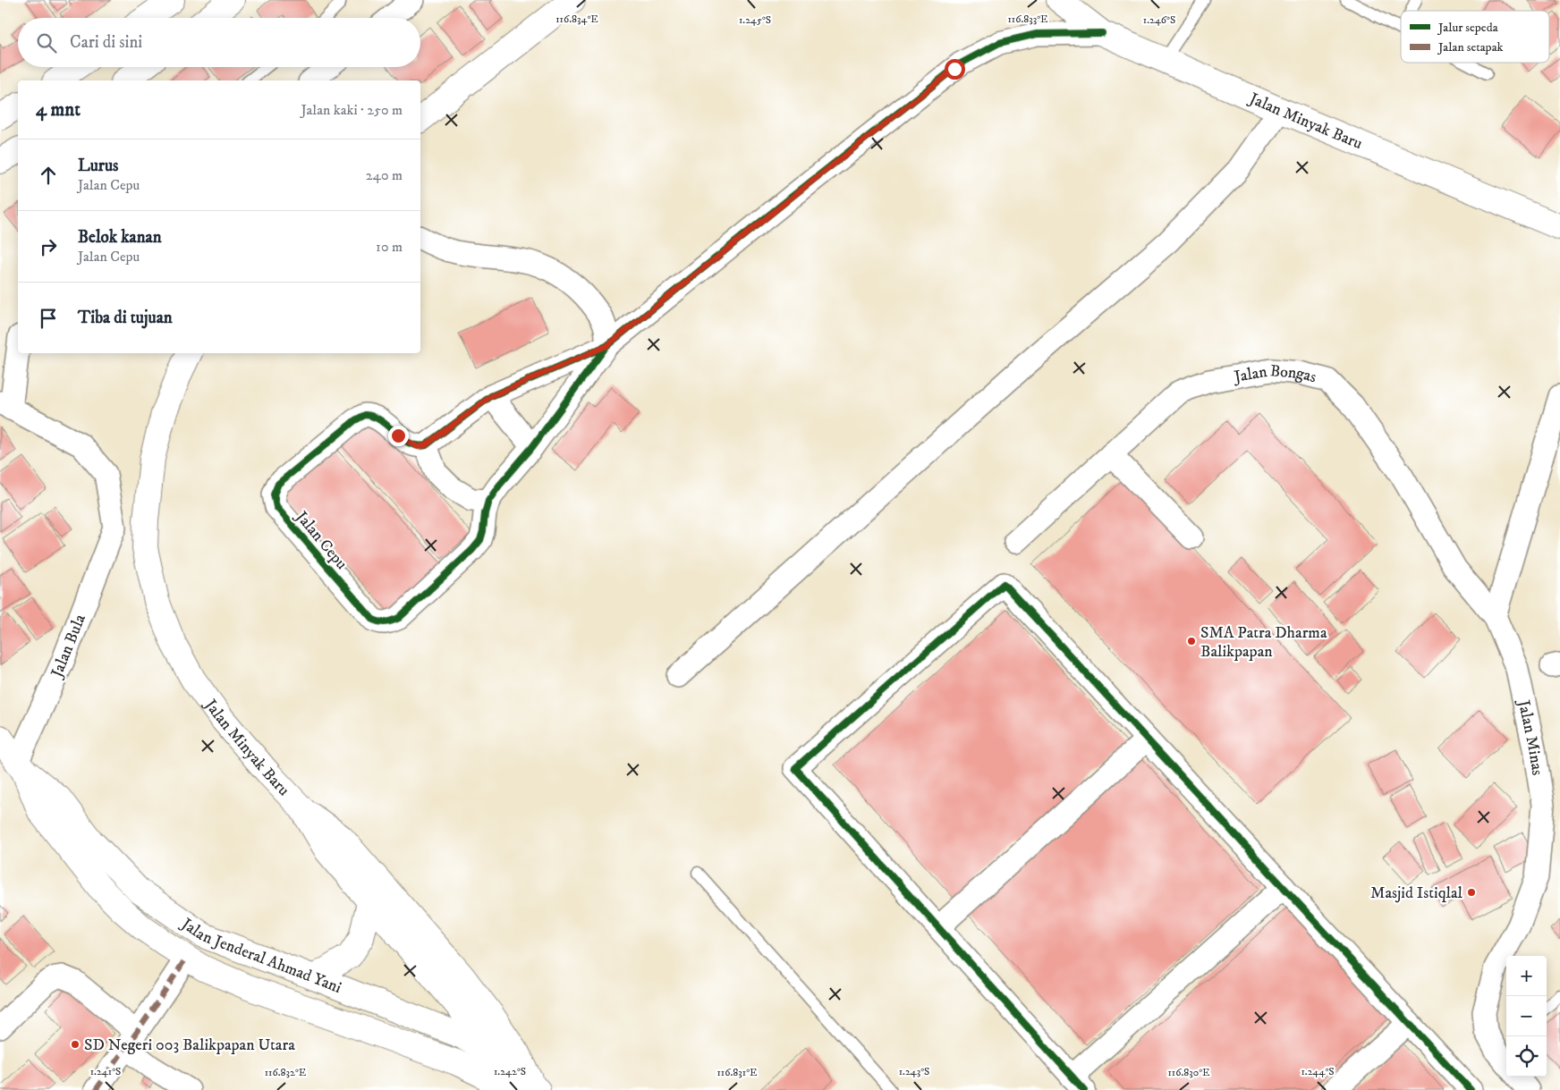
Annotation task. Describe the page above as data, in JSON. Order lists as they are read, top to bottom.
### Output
{
  "streets": {
    "main road": ["Jalan Minyak Baru", "Jalan Jenderal Ahmad Yani"],
    "street": [
      "Jalan Bongas",
      "Jalan Cepu",
      "Jalan Bula",
      "Jalan Minas"
    ]
  },
  "crossings": [
    ["Jalan Minyak Baru", "Jalan Cepu"],
    ["Jalan Minyak Baru", "Jalan Jenderal Ahmad Yani"],
    ["Jalan Bongas", "Jalan Minas"],
    ["Jalan Bula", "Jalan Jenderal Ahmad Yani"]
  ],
  "places": ["SMA Patra Dharma Balikpapan", "Masjid Istiqlal", "SD Negeri 003 Balikpapan Utara"],
  "legend": ["Jalur sepeda", "Jalan setapak"],
  "page": {
    "search": "Cari di sini",
    "heading": ["4 mnt", "Jalan kaki · 250 m"],
    "list": [
      ["Lurus", "Jalan Cepu", "240 m"],
      ["Belok kanan", "Jalan Cepu", "10 m"],
      "Tiba di tujuan"
    ],
    "map_buttons": ["+", "−"]
  },
  "coordinates": [
    "116.834°E",
    "116.833°E",
    "1.245°S",
    "1.246°S",
    "1.241°S",
    "1.242°S",
    "1.243°S",
    "1.244°S",
    "116.832°E",
    "116.831°E",
    "116.830°E"
  ]
}
